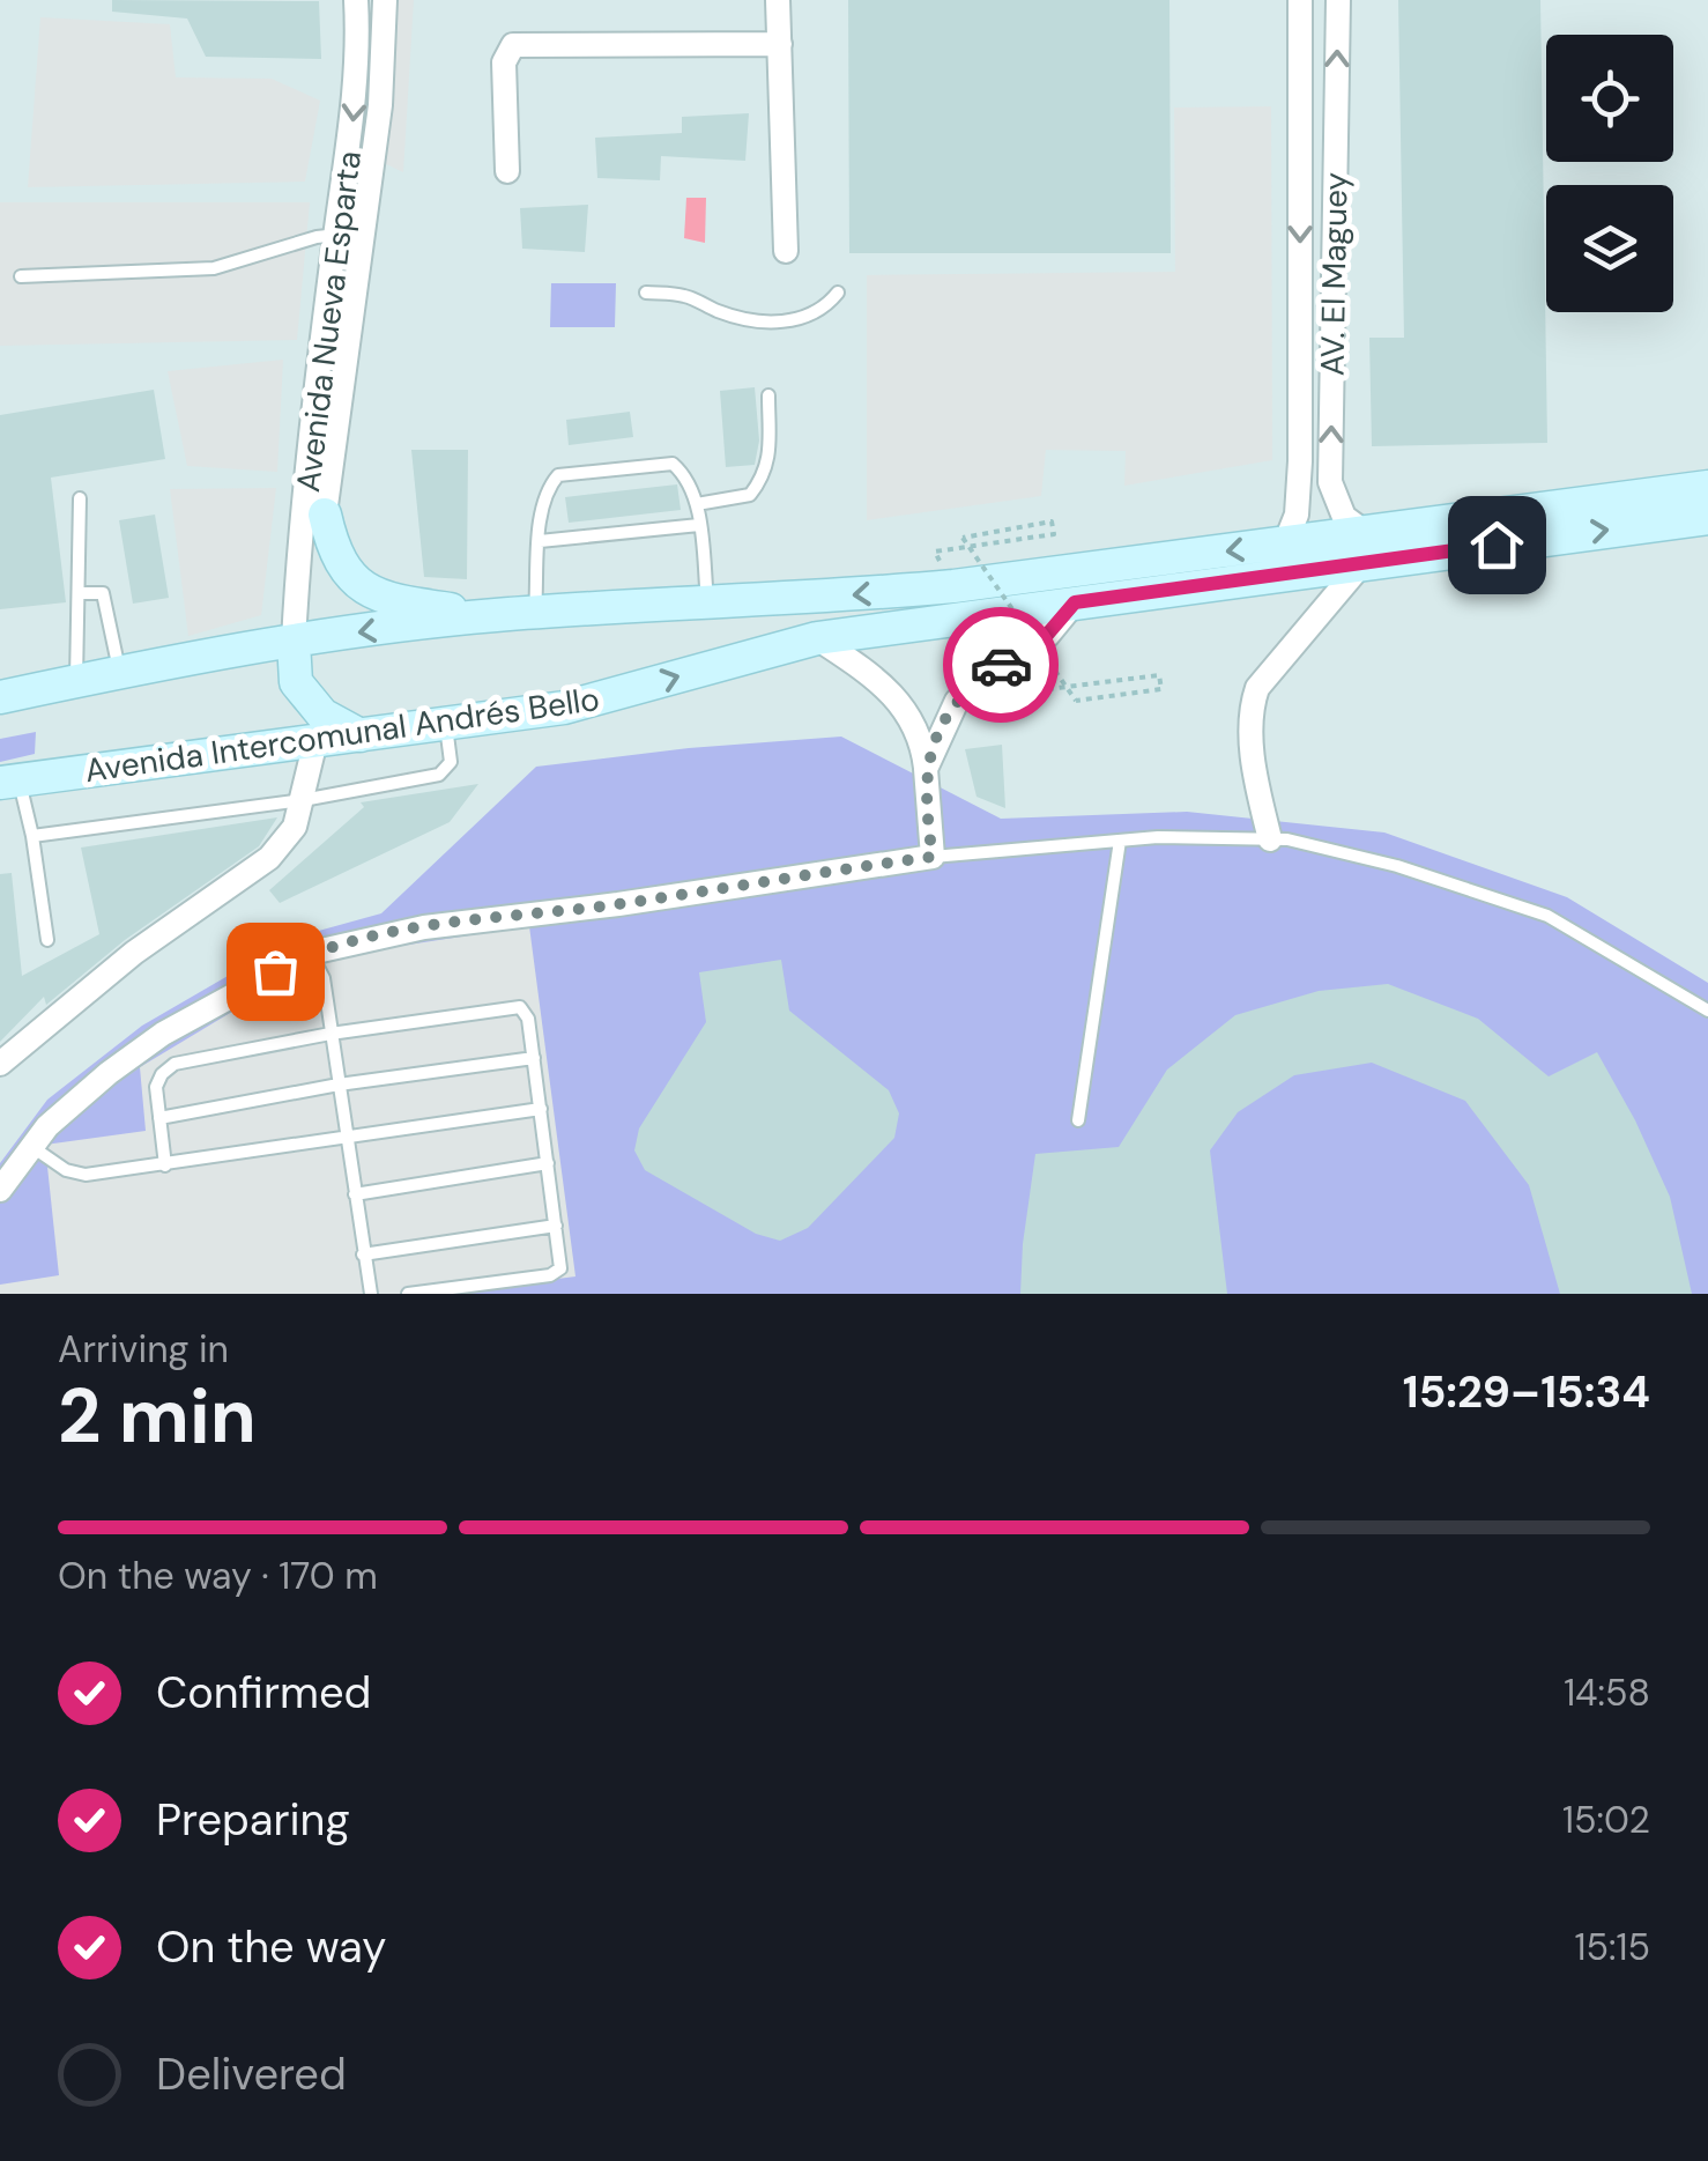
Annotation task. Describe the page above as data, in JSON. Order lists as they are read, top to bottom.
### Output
{
  "streets": {
    "main road": ["Avenida Intercomunal Andrés Bello"],
    "street": ["AV. El Maguey", "Avenida Nueva Esparta"]
  },
  "crossings": [
    ["AV. El Maguey", "Avenida Intercomunal Andrés Bello"],
    ["Avenida Nueva Esparta", "Avenida Intercomunal Andrés Bello"]
  ],
  "page": {
    "heading": ["2 min", "Arriving in", "15:29–15:34"],
    "bar": "On the way · 170 m",
    "list": [
      ["Confirmed", "14:58"],
      ["Preparing", "15:02"],
      ["On the way", "15:15"],
      "Delivered"
    ]
  }
}
